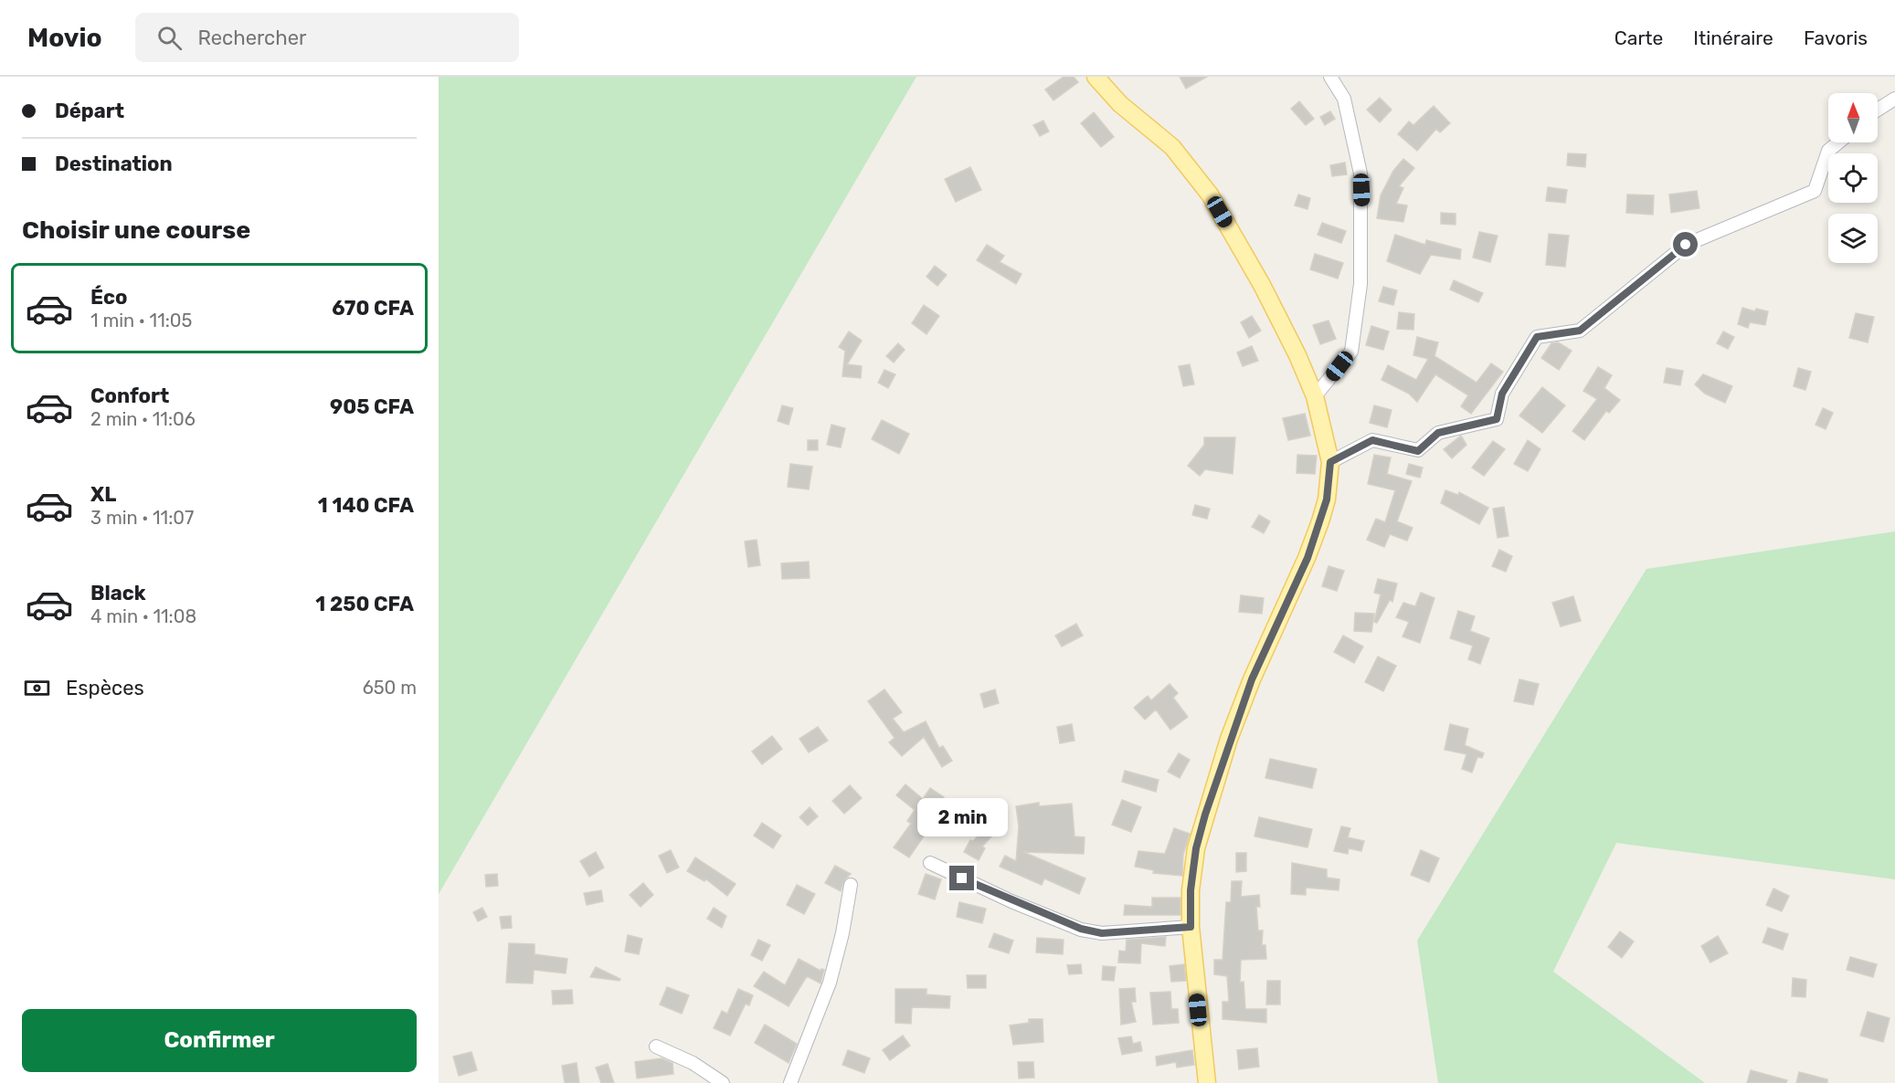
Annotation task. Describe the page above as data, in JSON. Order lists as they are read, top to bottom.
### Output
{
  "north": "top",
  "page": {
    "header": "Movio",
    "search": "Rechercher",
    "nav": ["Carte", "Itinéraire", "Favoris"],
    "banner": ["Départ", "Destination"],
    "heading": "Choisir une course",
    "list": [
      {
        "name": "Éco",
        "note": "1 min · 11:05",
        "value": "670 CFA"
      },
      {
        "name": "Confort",
        "note": "2 min · 11:06",
        "value": "905 CFA"
      },
      {
        "name": "XL",
        "note": "3 min · 11:07",
        "value": "1 140 CFA"
      },
      {
        "name": "Black",
        "note": "4 min · 11:08",
        "value": "1 250 CFA"
      }
    ],
    "pay": ["Espèces", "650 m"],
    "bubble": "2 min",
    "buttons": "Confirmer"
  }
}
